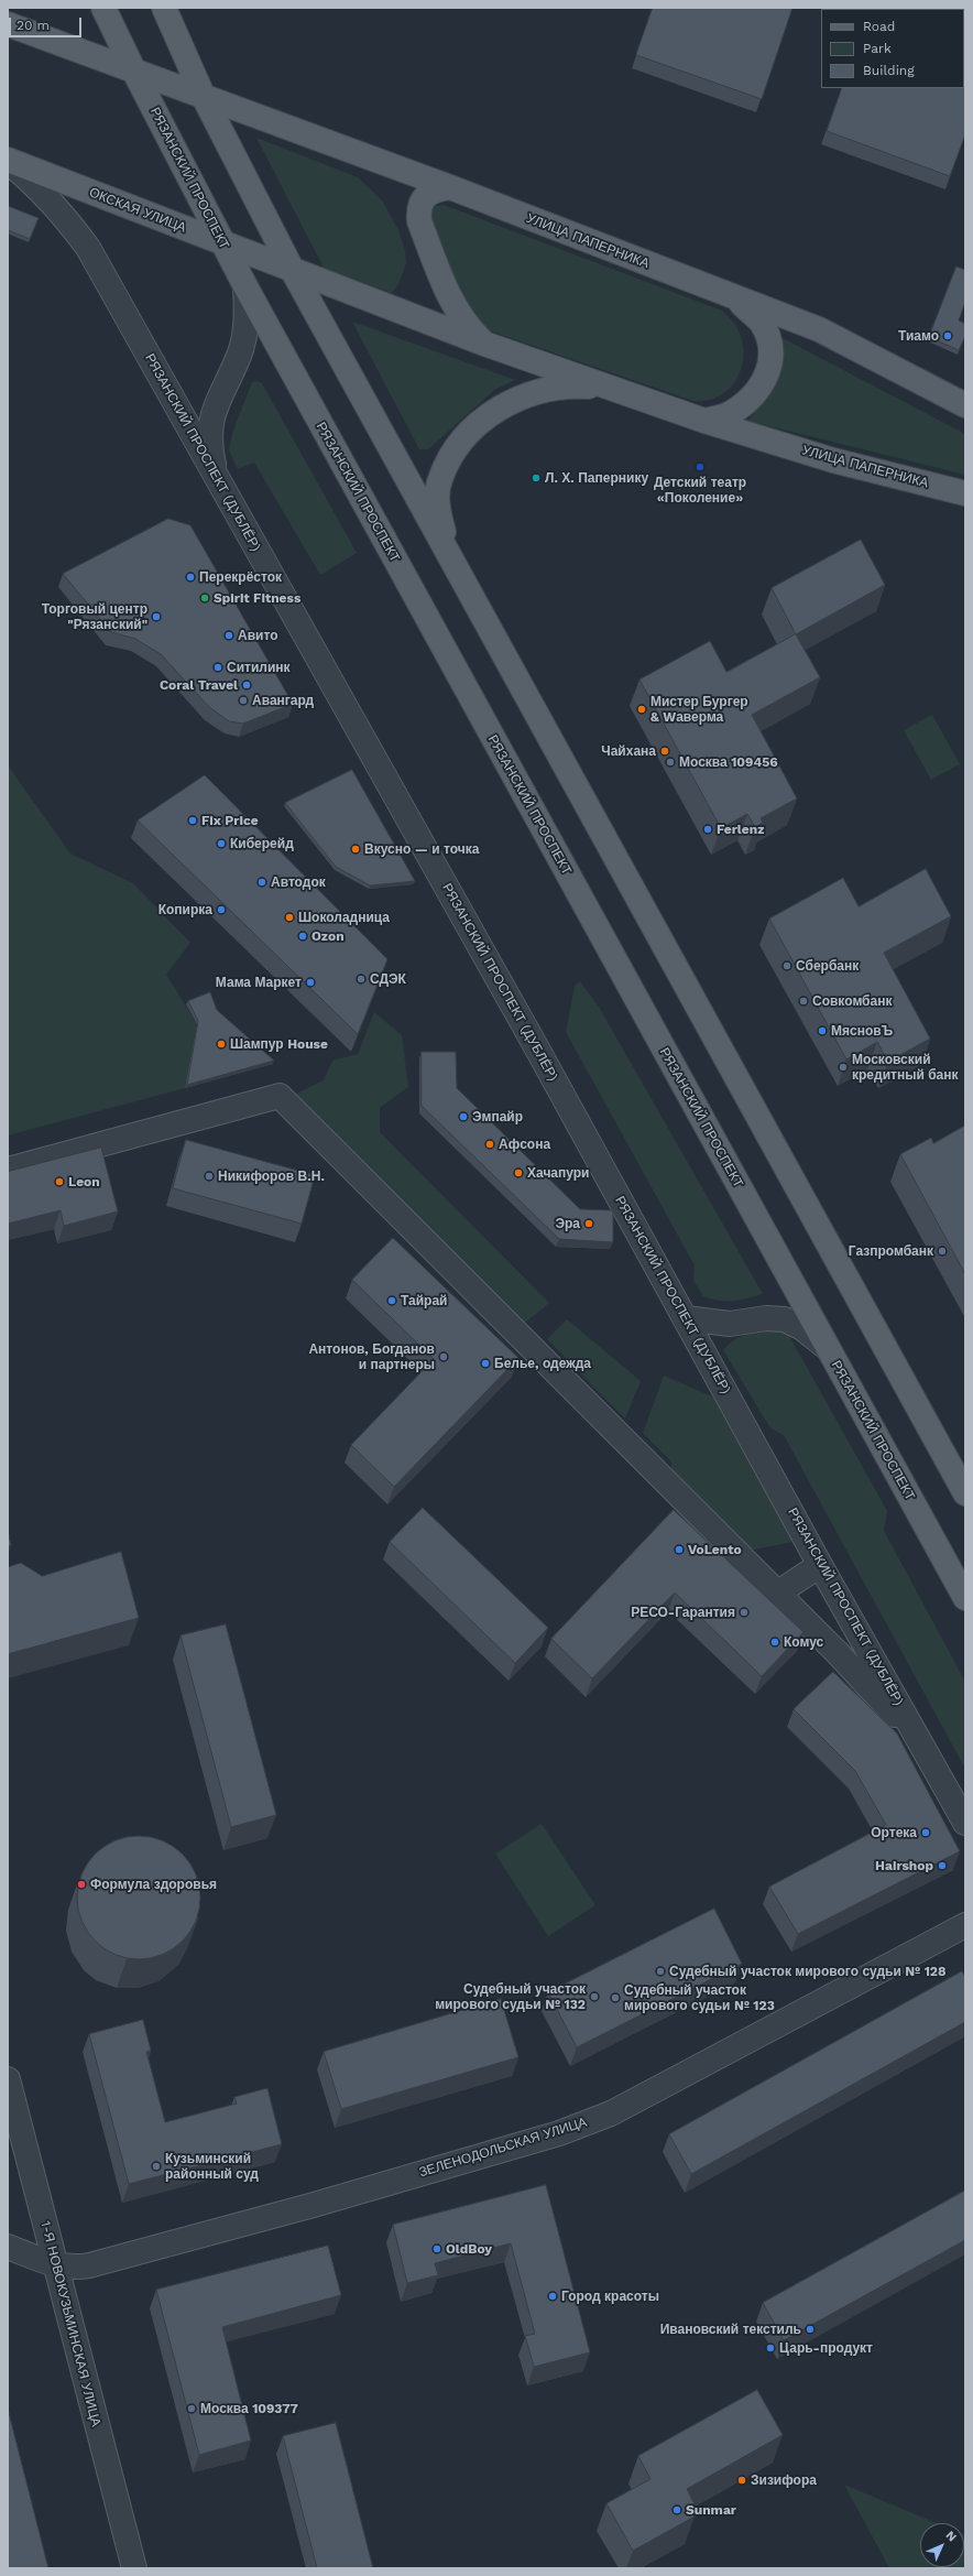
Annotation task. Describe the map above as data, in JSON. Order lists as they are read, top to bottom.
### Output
{
  "streets": {
    "main road": ["РЯЗАНСКИЙ ПРОСПЕКТ", "ОКСКАЯ УЛИЦА", "УЛИЦА ПАПЕРНИКА"],
    "street": ["РЯЗАНСКИЙ ПРОСПЕКТ (ДУБЛЁР)", "ЗЕЛЕНОДОЛЬСКАЯ УЛИЦА", "1-Я НОВОКУЗЬМИНСКАЯ УЛИЦА"]
  },
  "crossings": [
    ["РЯЗАНСКИЙ ПРОСПЕКТ", "ОКСКАЯ УЛИЦА"],
    ["ОКСКАЯ УЛИЦА", "УЛИЦА ПАПЕРНИКА"],
    ["ОКСКАЯ УЛИЦА", "РЯЗАНСКИЙ ПРОСПЕКТ (ДУБЛЁР)"],
    ["ЗЕЛЕНОДОЛЬСКАЯ УЛИЦА", "1-Я НОВОКУЗЬМИНСКАЯ УЛИЦА"]
  ],
  "places": [
    "Тиамо",
    "Детский театр «Поколение»",
    "Л. Х. Папернику",
    "Перекрёсток",
    "Spirit Fitness",
    "Торговый центр \"Рязанский\"",
    "Авито",
    "Ситилинк",
    "Coral Travel",
    "Авангард",
    "Мистер Бургер & Wаверма",
    "Чайхана",
    "Москва 109456",
    "Fix Price",
    "Ferlenz",
    "Киберейд",
    "Вкусно — и точка",
    "Автодок",
    "Копирка",
    "Шоколадница",
    "Ozon",
    "Сбербанк",
    "СДЭК",
    "Мама Маркет",
    "Совкомбанк",
    "МясновЪ",
    "Шампур House",
    "Московский кредитный банк",
    "Эмпайр",
    "Афсона",
    "Хачапури",
    "Никифоров В.Н.",
    "Leon",
    "Эра",
    "Газпромбанк",
    "Тайрай",
    "Антонов, Богданов и партнеры",
    "Белье, одежда",
    "VoLento",
    "РЕСО-Гарантия",
    "Комус",
    "Ортека",
    "Hairshop",
    "Формула здоровья",
    "Судебный участок мирового судьи № 128",
    "Судебный участок мирового судьи № 132",
    "Судебный участок мирового судьи № 123",
    "Кузьминский районный суд",
    "OldBoy",
    "Город красоты",
    "Ивановский текстиль",
    "Царь-продукт",
    "Москва 109377",
    "Зизифора",
    "Sunmar"
  ],
  "legend": ["Road", "Park", "Building"],
  "scale_bar": "20 m",
  "north": "top right"
}
